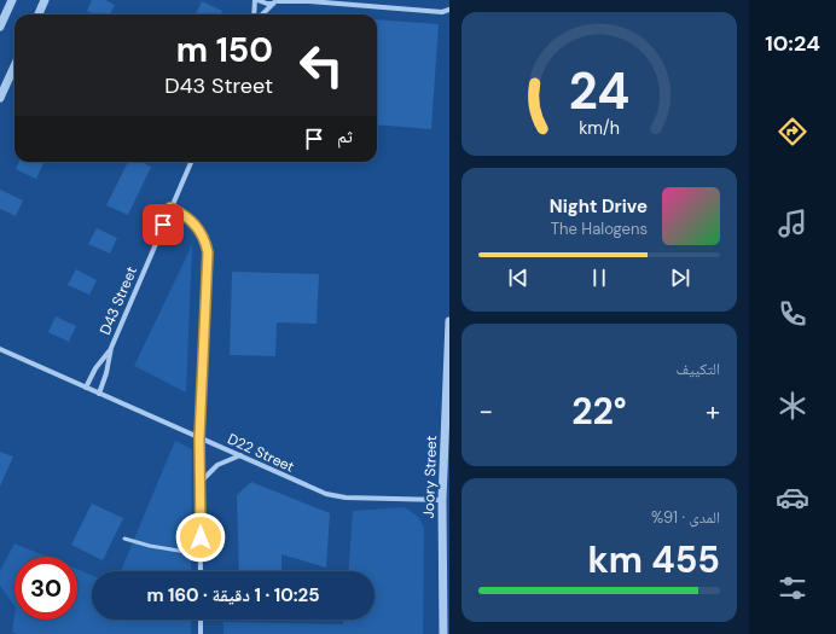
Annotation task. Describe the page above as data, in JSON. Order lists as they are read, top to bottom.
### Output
{
  "streets": {
    "street": ["D43 Street", "D22 Street", "Joory Street"]
  },
  "crossings": [
    ["D43 Street", "D22 Street"],
    ["D22 Street", "Joory Street"]
  ],
  "page": {
    "tabs": "10:24",
    "turn": ["150 m", "D43 Street"],
    "then": "ثم",
    "song": ["Night Drive", "The Halogens"],
    "tile": [
      "التكييف",
      ["المدى · 91%", "455 km"]
    ],
    "heat": ["−", "22°", "+"],
    "limit": "30",
    "trip": "10:25 · 1 دقيقة · 160 m",
    "gauge": ["24", "km/h"]
  }
}
